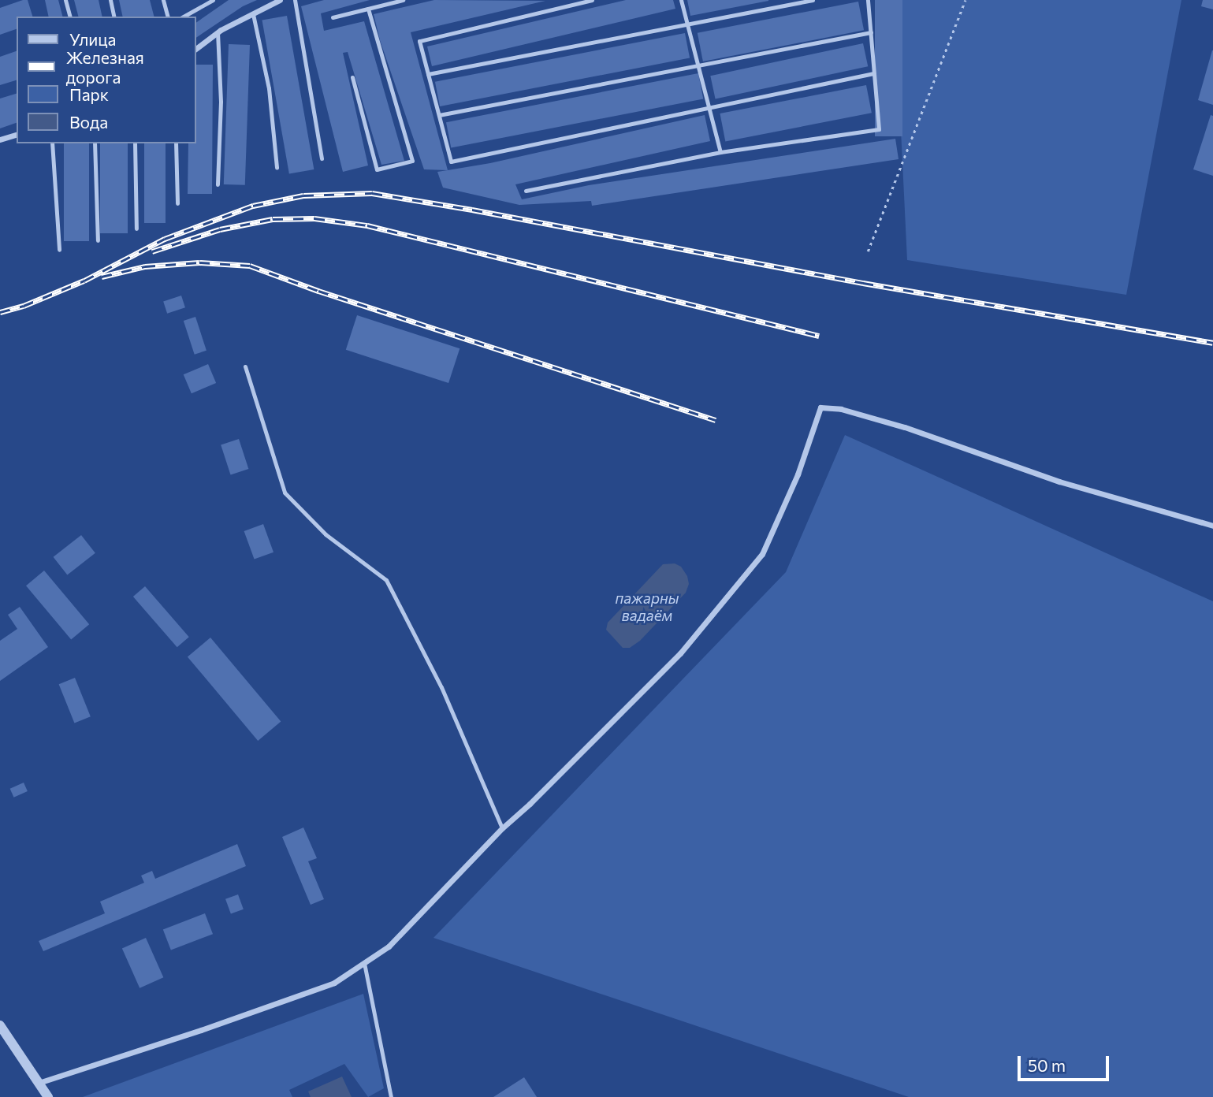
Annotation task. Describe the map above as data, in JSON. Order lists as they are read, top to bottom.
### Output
{
  "water": ["пажарны вадаём"],
  "legend": [
    "Улица",
    "Железная дорога",
    "Парк",
    "Вода"
  ],
  "scale_bar": "50 m"
}
